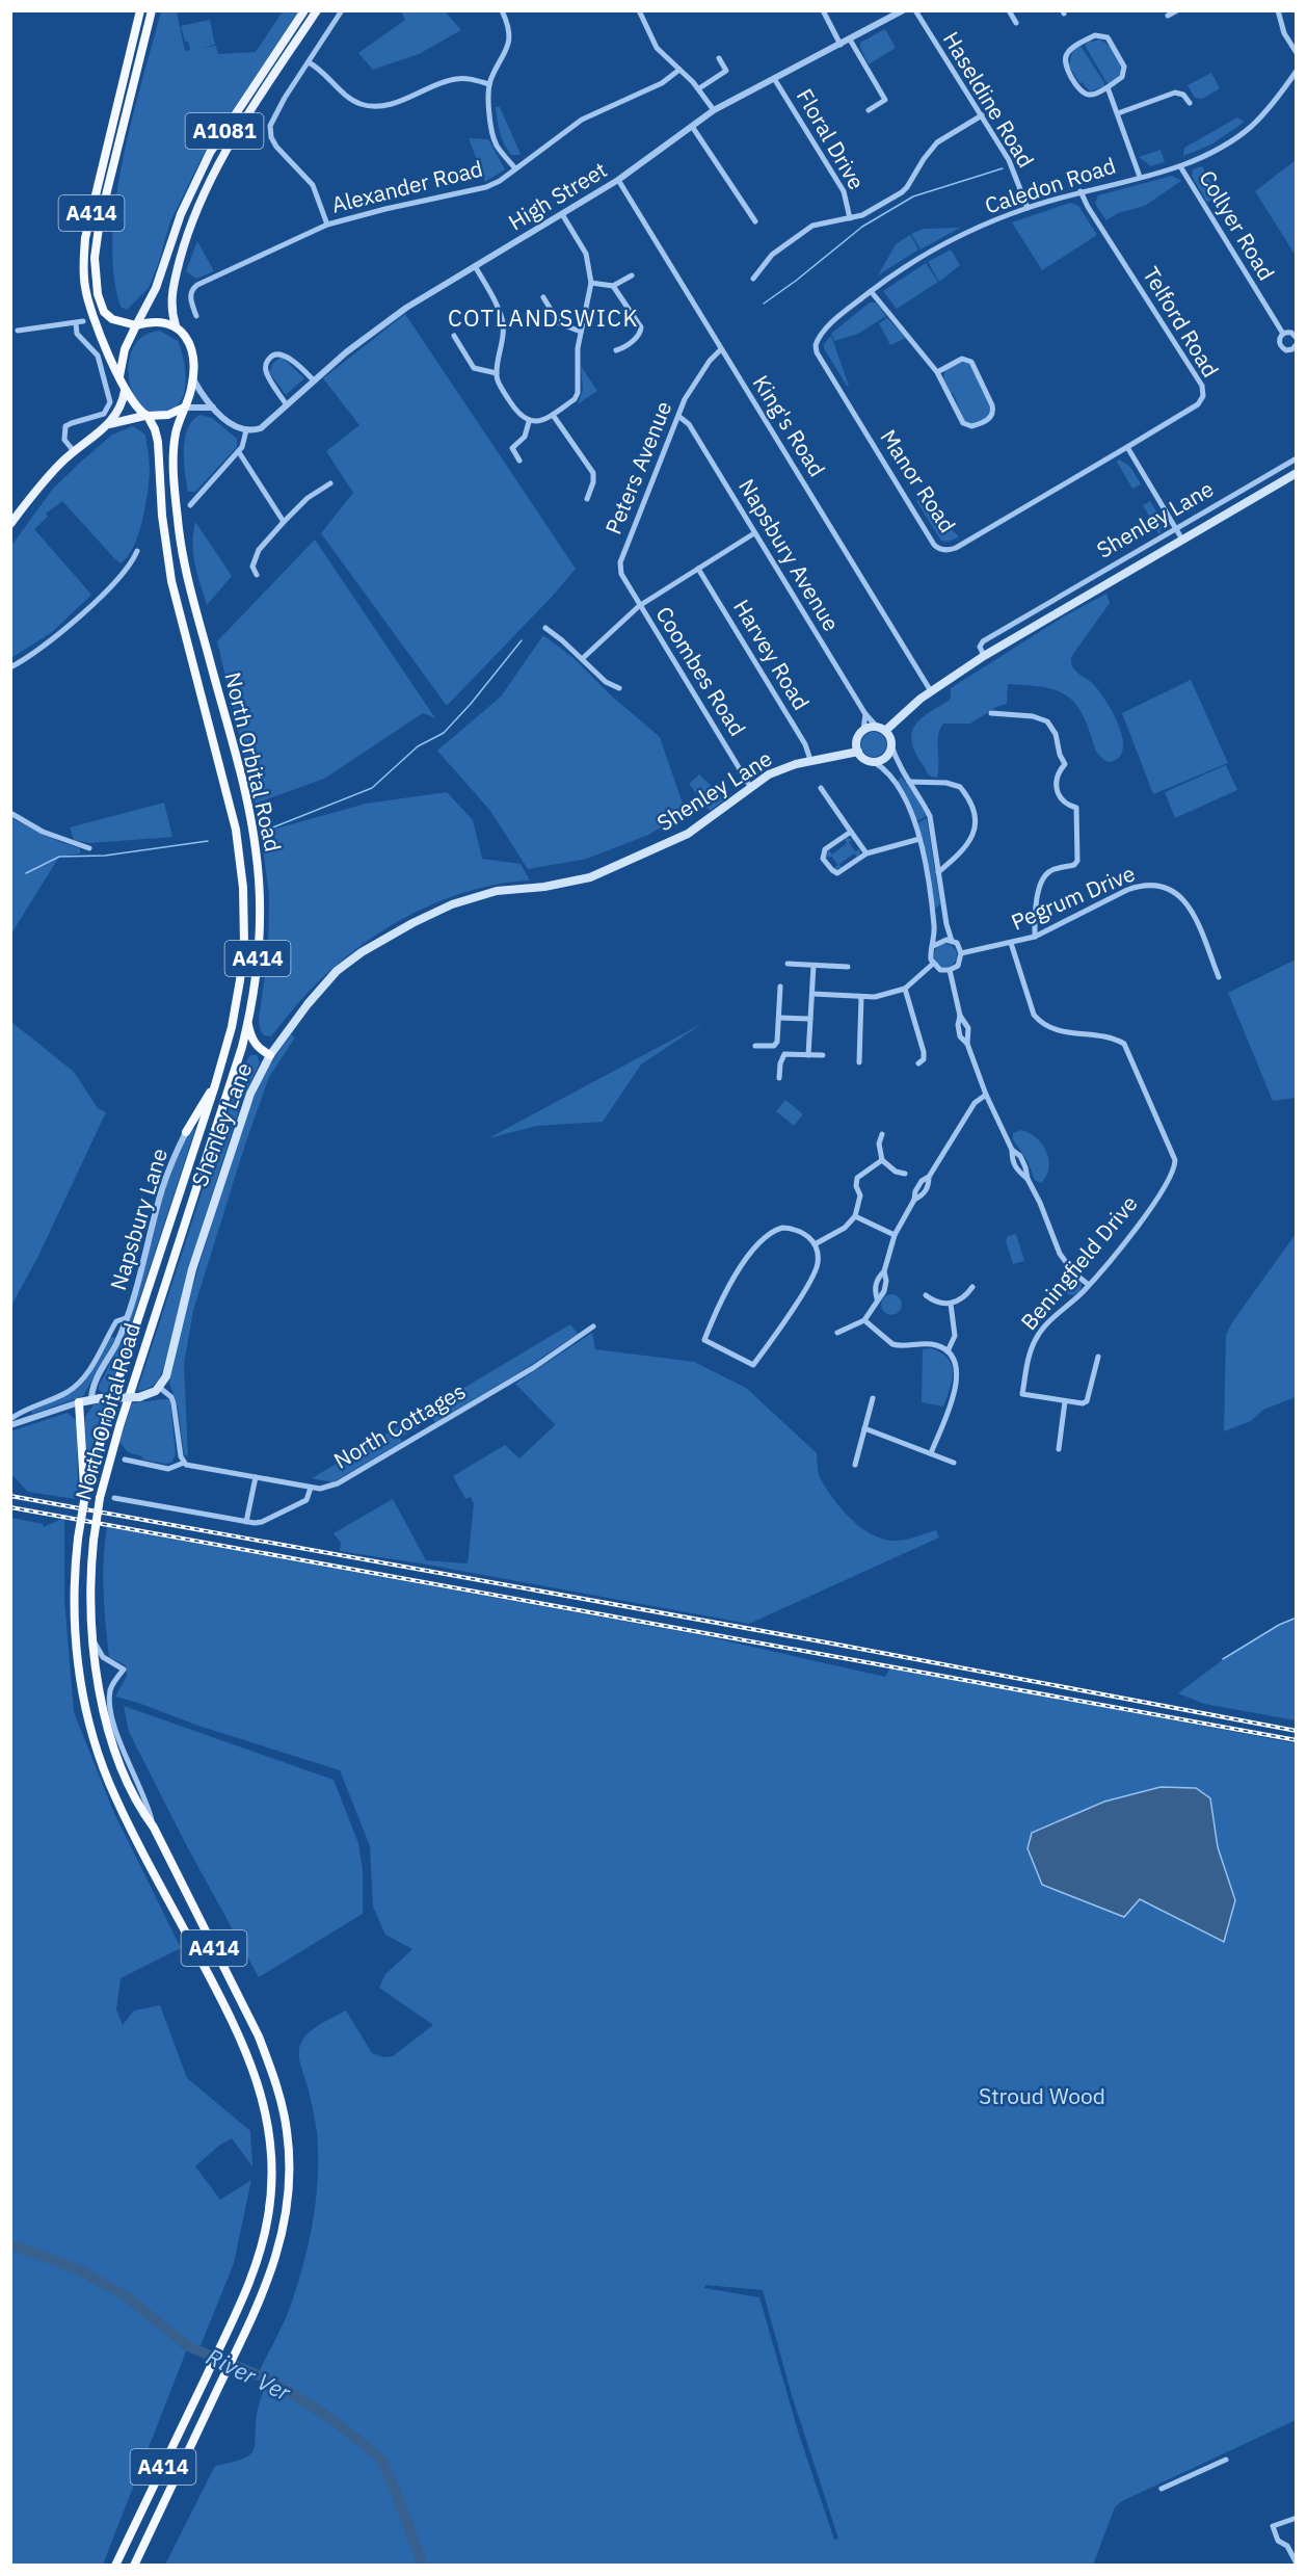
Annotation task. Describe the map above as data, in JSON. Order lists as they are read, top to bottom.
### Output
{
  "streets": {
    "highway": ["A414", "North Orbital Road"],
    "main road": ["A1081", "Shenley Lane"],
    "street": [
      "Haseldine Road",
      "Floral Drive",
      "Caledon Road",
      "Alexander Road",
      "High Street",
      "Collyer Road",
      "Telford Road",
      "King's Road",
      "Peters Avenue",
      "Manor Road",
      "Napsbury Avenue",
      "Harvey Road",
      "Coombes Road",
      "Pegrum Drive",
      "Napsbury Lane",
      "Beningfield Drive",
      "North Cottages"
    ]
  },
  "crossings": [
    ["Haseldine Road", "Caledon Road"],
    ["A1081", "A414"],
    ["A1081", "North Orbital Road"],
    ["Floral Drive", "High Street"],
    ["Caledon Road", "Collyer Road"],
    ["Caledon Road", "Telford Road"],
    ["Caledon Road", "Manor Road"],
    ["High Street", "King's Road"],
    ["A414", "North Orbital Road"],
    ["Telford Road", "Manor Road"],
    ["King's Road", "Peters Avenue"],
    ["King's Road", "Shenley Lane"],
    ["Peters Avenue", "Napsbury Avenue"],
    ["Peters Avenue", "Coombes Road"],
    ["Shenley Lane", "Napsbury Avenue"],
    ["Shenley Lane", "Harvey Road"],
    ["Shenley Lane", "Coombes Road"],
    ["Pegrum Drive", "Beningfield Drive"]
  ],
  "districts": ["COTLANDSWICK"],
  "water": ["River Ver"],
  "parks": ["Stroud Wood"]
}
